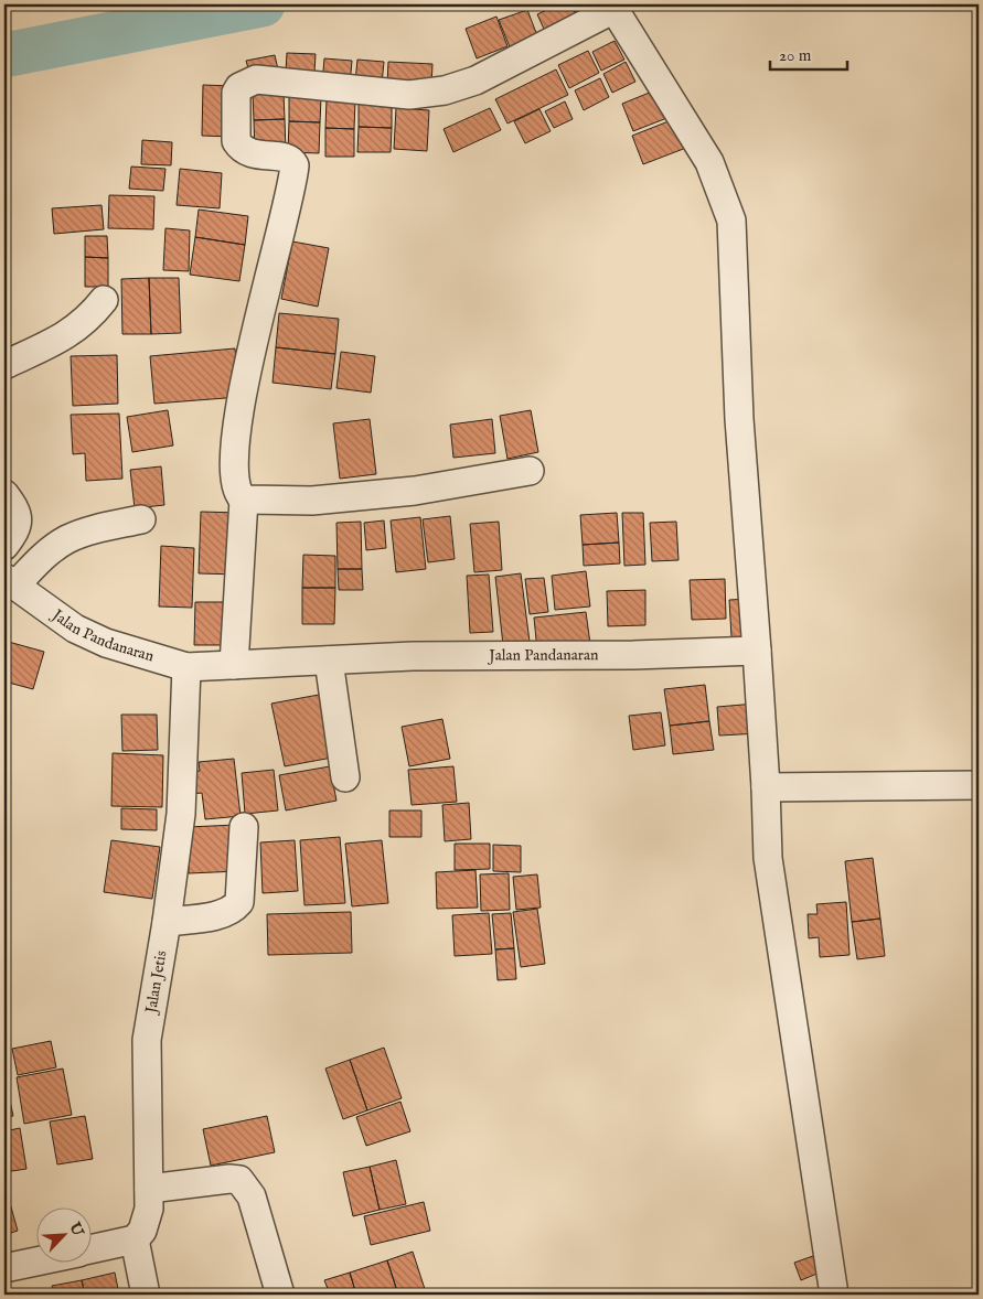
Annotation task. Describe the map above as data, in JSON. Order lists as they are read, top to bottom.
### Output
{
  "streets": {
    "street": ["Jalan Pandanaran", "Jalan Jetis"]
  },
  "crossings": [
    ["Jalan Pandanaran", "Jalan Jetis"]
  ],
  "scale_bar": "20 m",
  "north": "top right"
}
